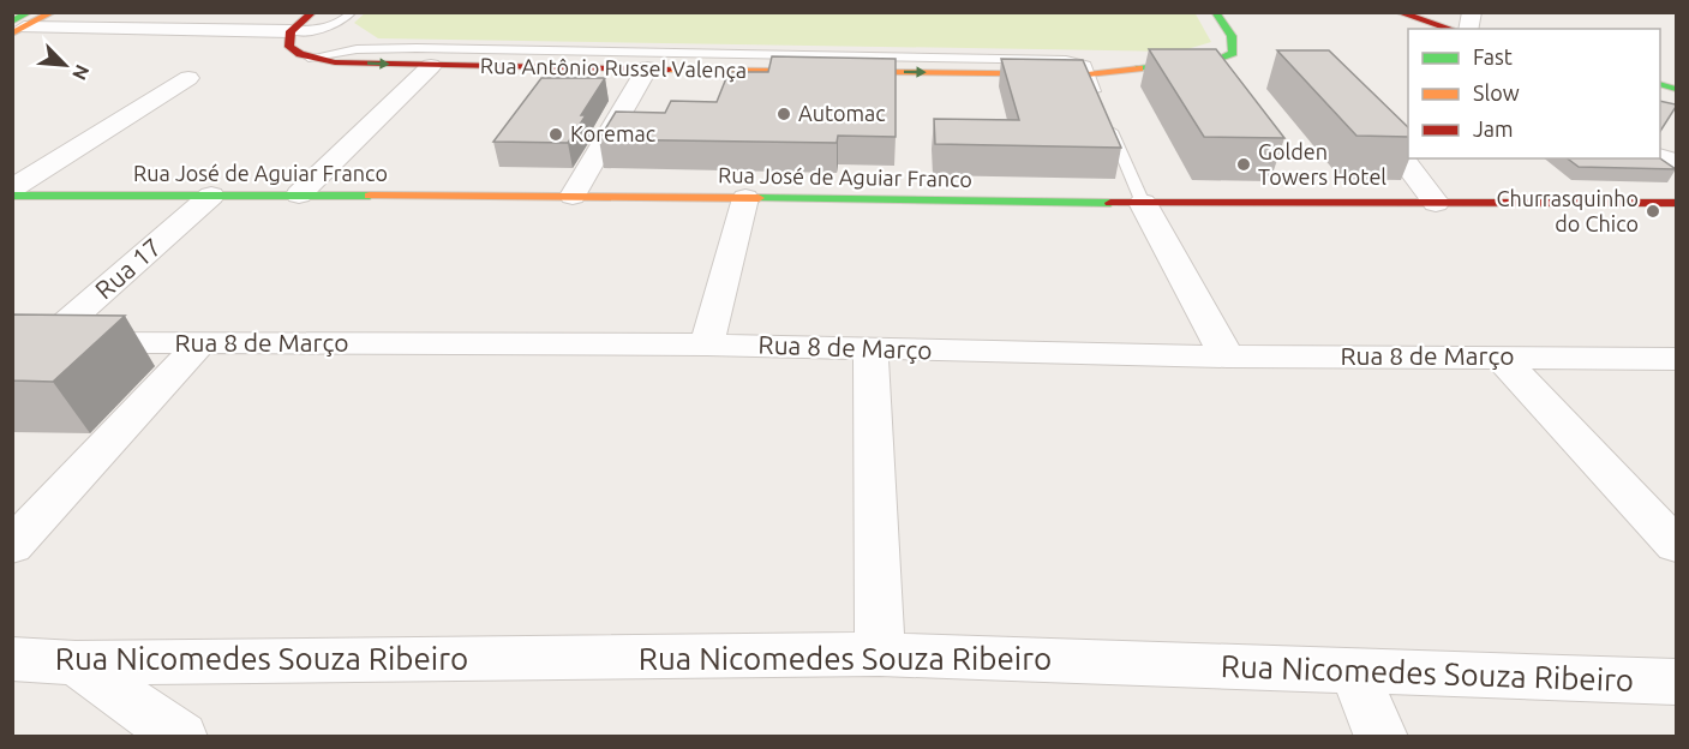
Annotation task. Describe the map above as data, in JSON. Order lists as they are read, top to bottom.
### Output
{
  "streets": {
    "main road": ["Rua Antônio Russel Valença", "Rua José de Aguiar Franco"],
    "street": ["Rua 17", "Rua 8 de Março", "Rua Nicomedes Souza Ribeiro"]
  },
  "crossings": [
    ["Rua José de Aguiar Franco", "Rua 17"],
    ["Rua 17", "Rua 8 de Março"]
  ],
  "one_way": ["Rua Antônio Russel Valença"],
  "places": [
    "Automac",
    "Koremac",
    "Golden Towers Hotel",
    "Churrasquinho do Chico"
  ],
  "legend": ["Fast", "Slow", "Jam"],
  "north": "bottom right"
}
